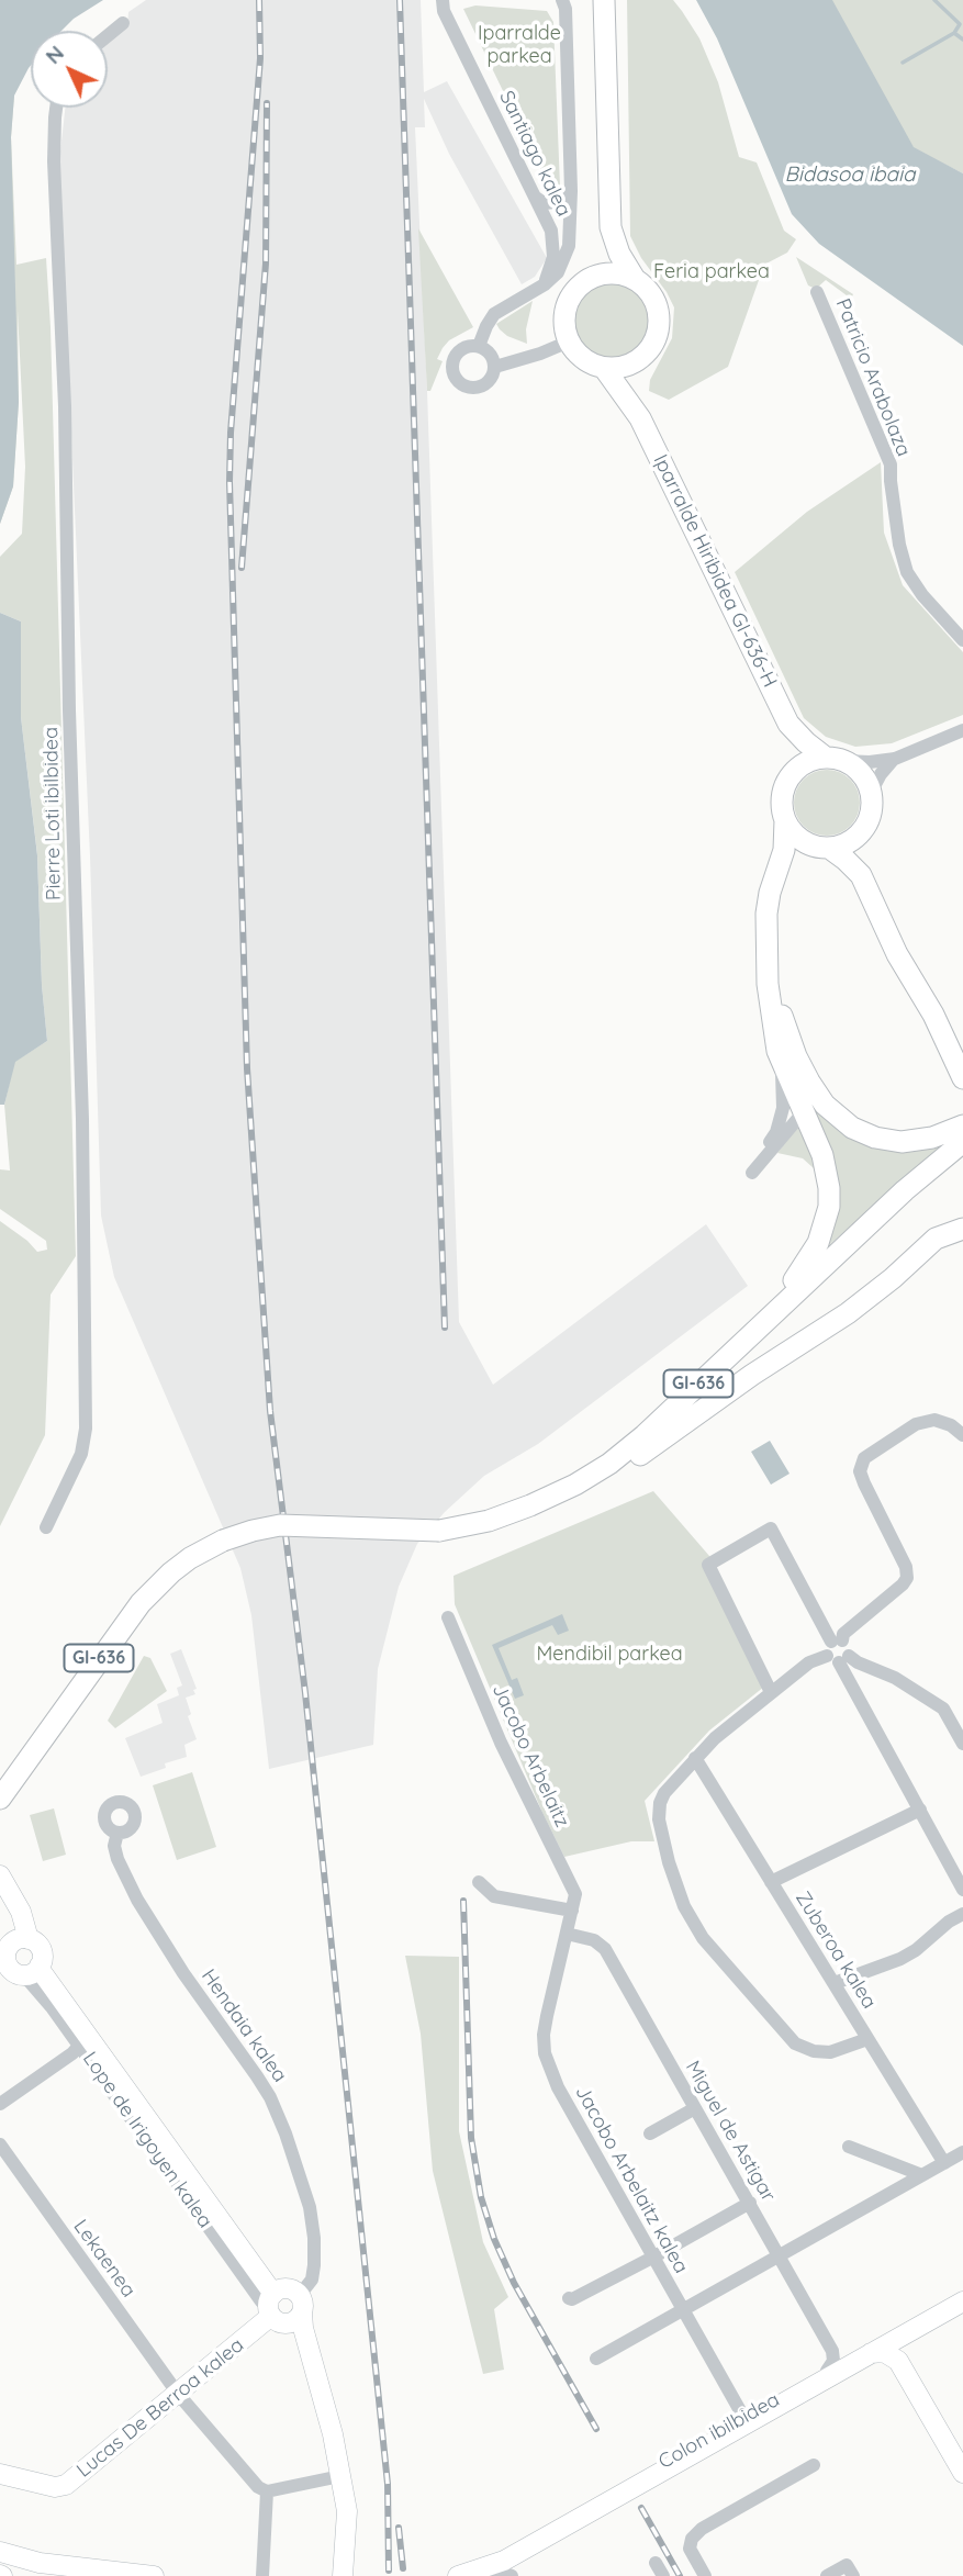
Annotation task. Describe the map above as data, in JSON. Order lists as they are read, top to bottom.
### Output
{
  "streets": {
    "main road": [
      "Iparralde Hiribidea GI-636-H",
      "GI-636",
      "Lope de Irigoyen kalea",
      "Lucas De Berroa kalea",
      "Colon ibilbidea"
    ],
    "street": [
      "Santiago kalea",
      "Patricio Arabolaza",
      "Pierre Loti ibilbidea",
      "Jacobo Arbelaitz",
      "Zuberoa kalea",
      "Hendaia kalea",
      "Miguel de Astigar",
      "Jacobo Arbelaitz kalea",
      "Lekaenea"
    ]
  },
  "crossings": [
    ["Jacobo Arbelaitz", "Miguel de Astigar"],
    ["Jacobo Arbelaitz", "Jacobo Arbelaitz kalea"],
    ["Hendaia kalea", "Lope de Irigoyen kalea"],
    ["Hendaia kalea", "Lucas De Berroa kalea"],
    ["Miguel de Astigar", "Jacobo Arbelaitz kalea"],
    ["Miguel de Astigar", "Colon ibilbidea"],
    ["Lope de Irigoyen kalea", "Lucas De Berroa kalea"],
    ["Jacobo Arbelaitz kalea", "Colon ibilbidea"],
    ["Lekaenea", "Lucas De Berroa kalea"]
  ],
  "water": ["Bidasoa ibaia"],
  "parks": ["Iparralde parkea", "Feria parkea", "Mendibil parkea"],
  "north": "top left"
}
